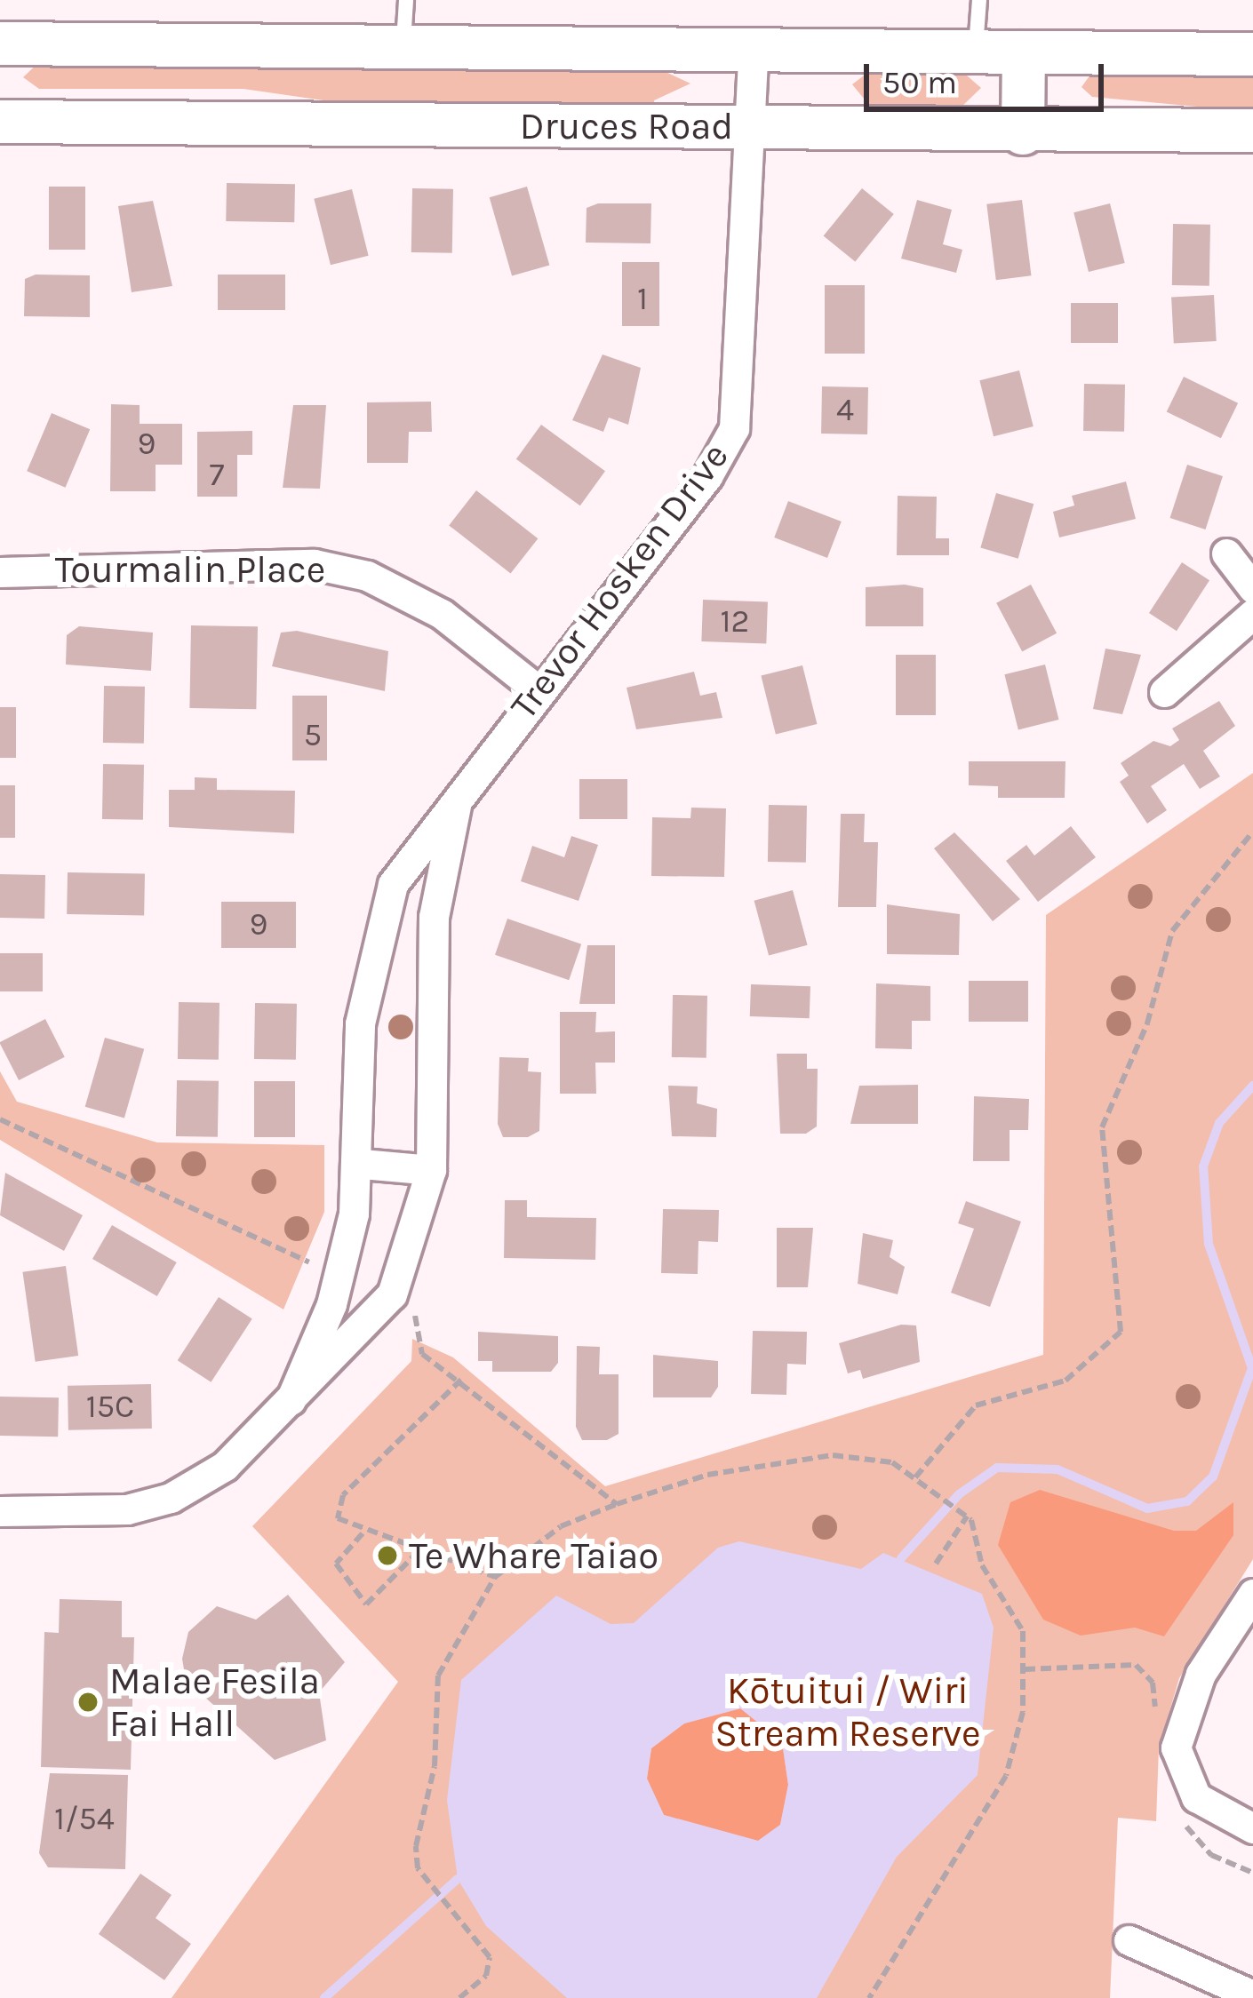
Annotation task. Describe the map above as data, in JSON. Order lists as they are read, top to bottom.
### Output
{
  "streets": {
    "main road": ["Druces Road"],
    "street": ["Tourmalin Place", "Trevor Hosken Drive"]
  },
  "crossings": [
    ["Druces Road", "Trevor Hosken Drive"],
    ["Tourmalin Place", "Trevor Hosken Drive"]
  ],
  "parks": ["Kōtuitui / Wiri Stream Reserve"],
  "places": ["Te Whare Taiao", "Malae Fesila Fai Hall"],
  "house_numbers": [
    "1",
    "4",
    "9",
    "7",
    "12",
    "5",
    "9",
    "15C",
    "1/54"
  ],
  "scale_bar": "50 m"
}
